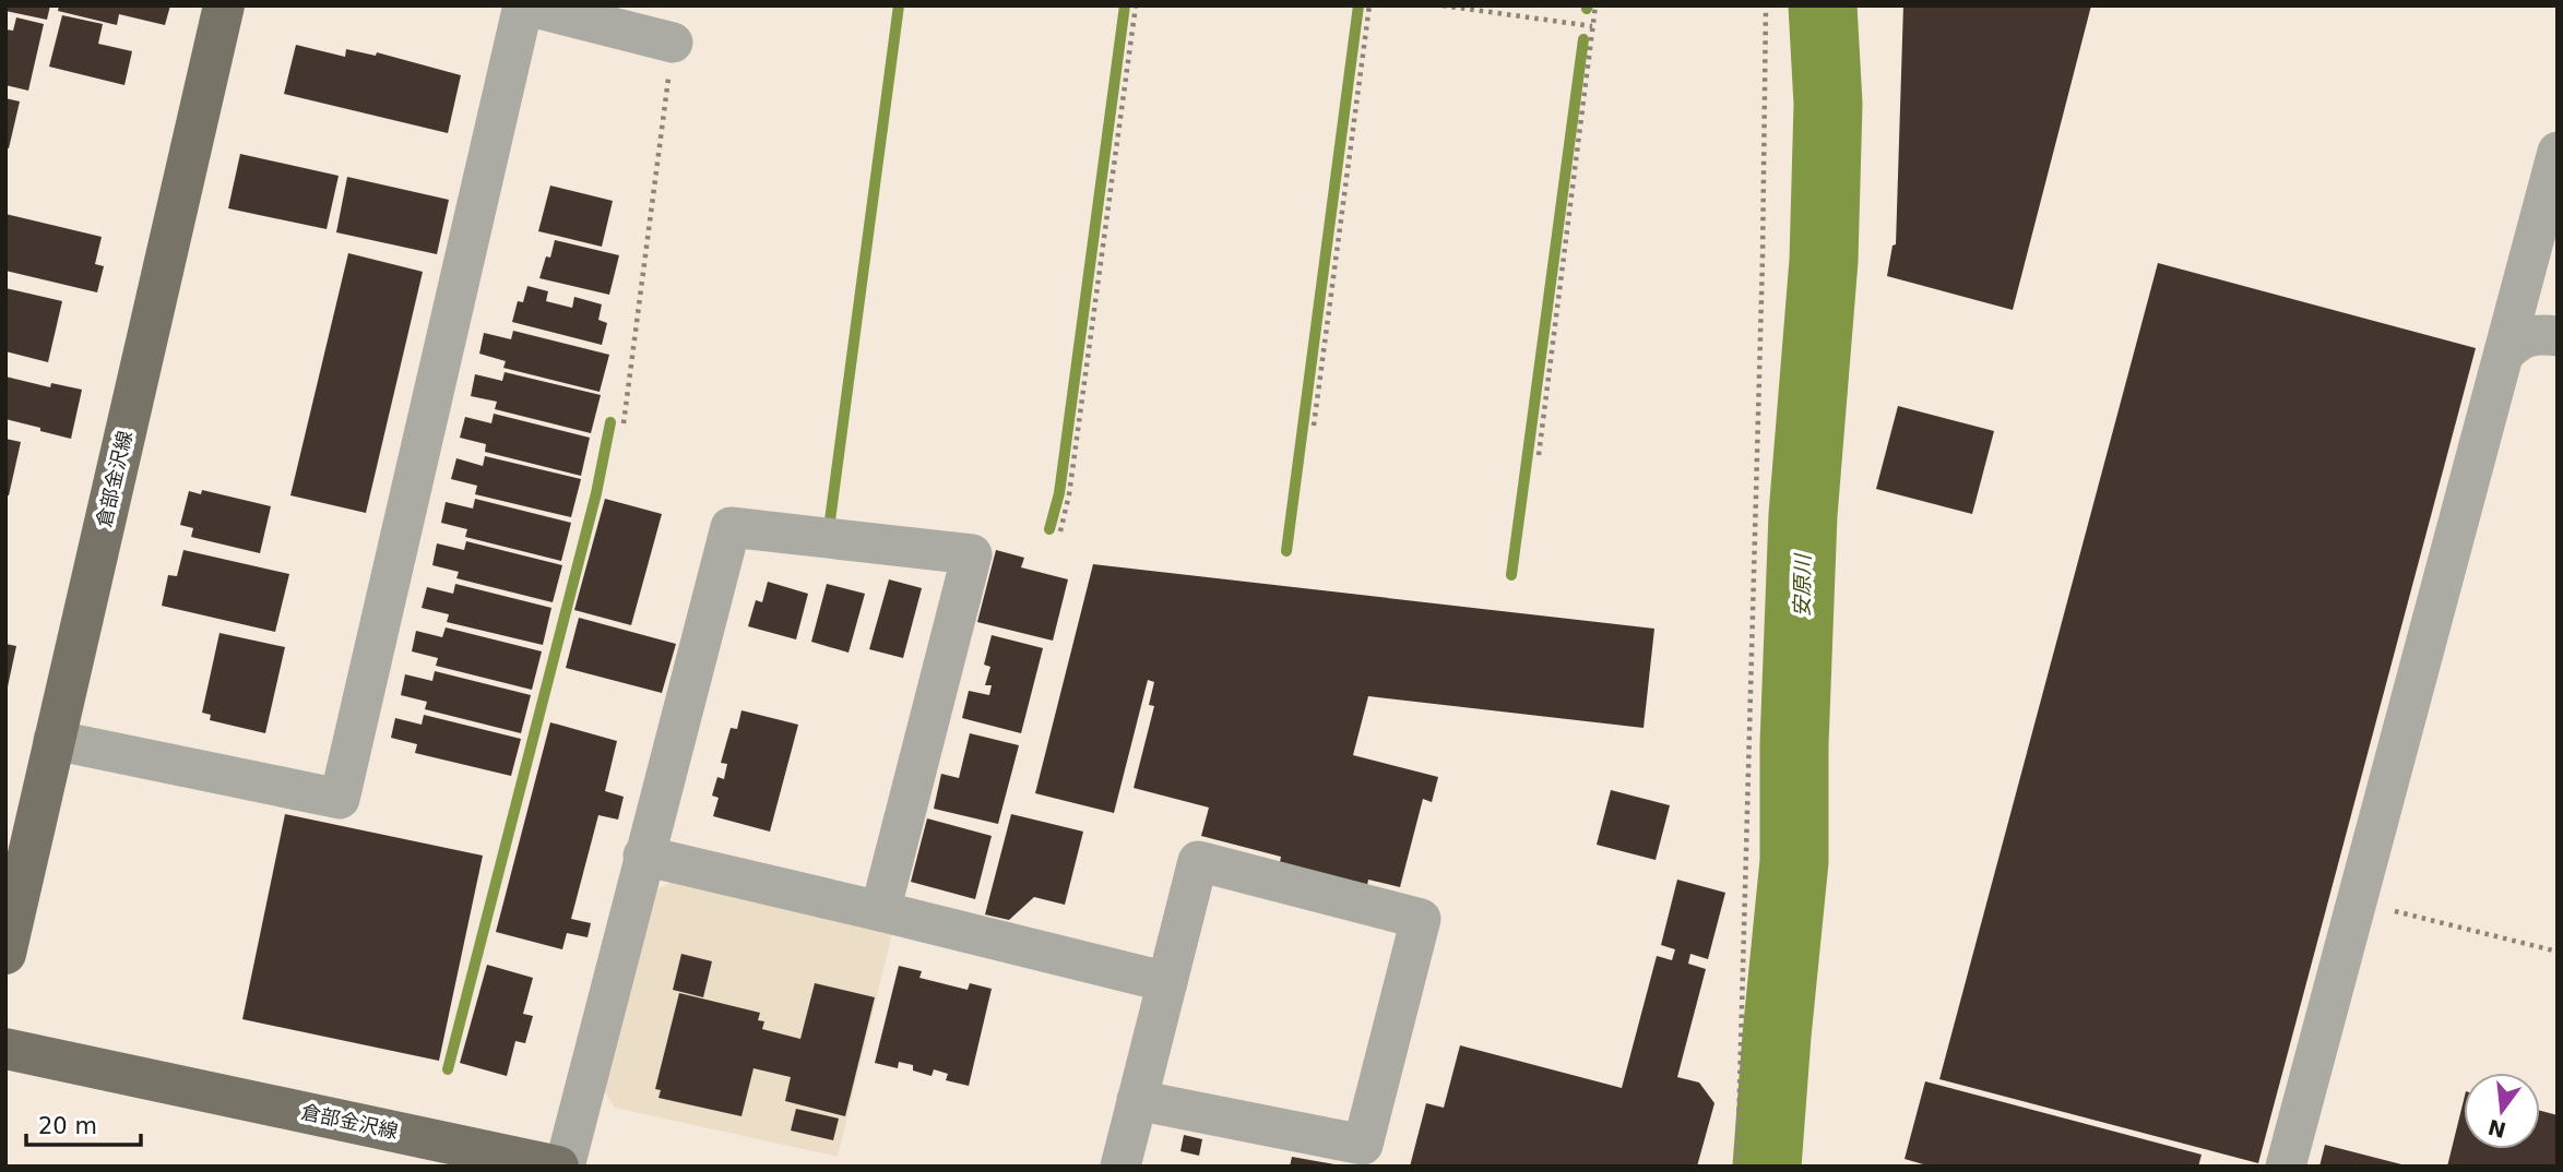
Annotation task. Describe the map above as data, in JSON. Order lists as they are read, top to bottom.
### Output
{
  "streets": {
    "main road": ["倉部金沢線"]
  },
  "water": ["安原川"],
  "scale_bar": "20 m",
  "north": "bottom"
}
